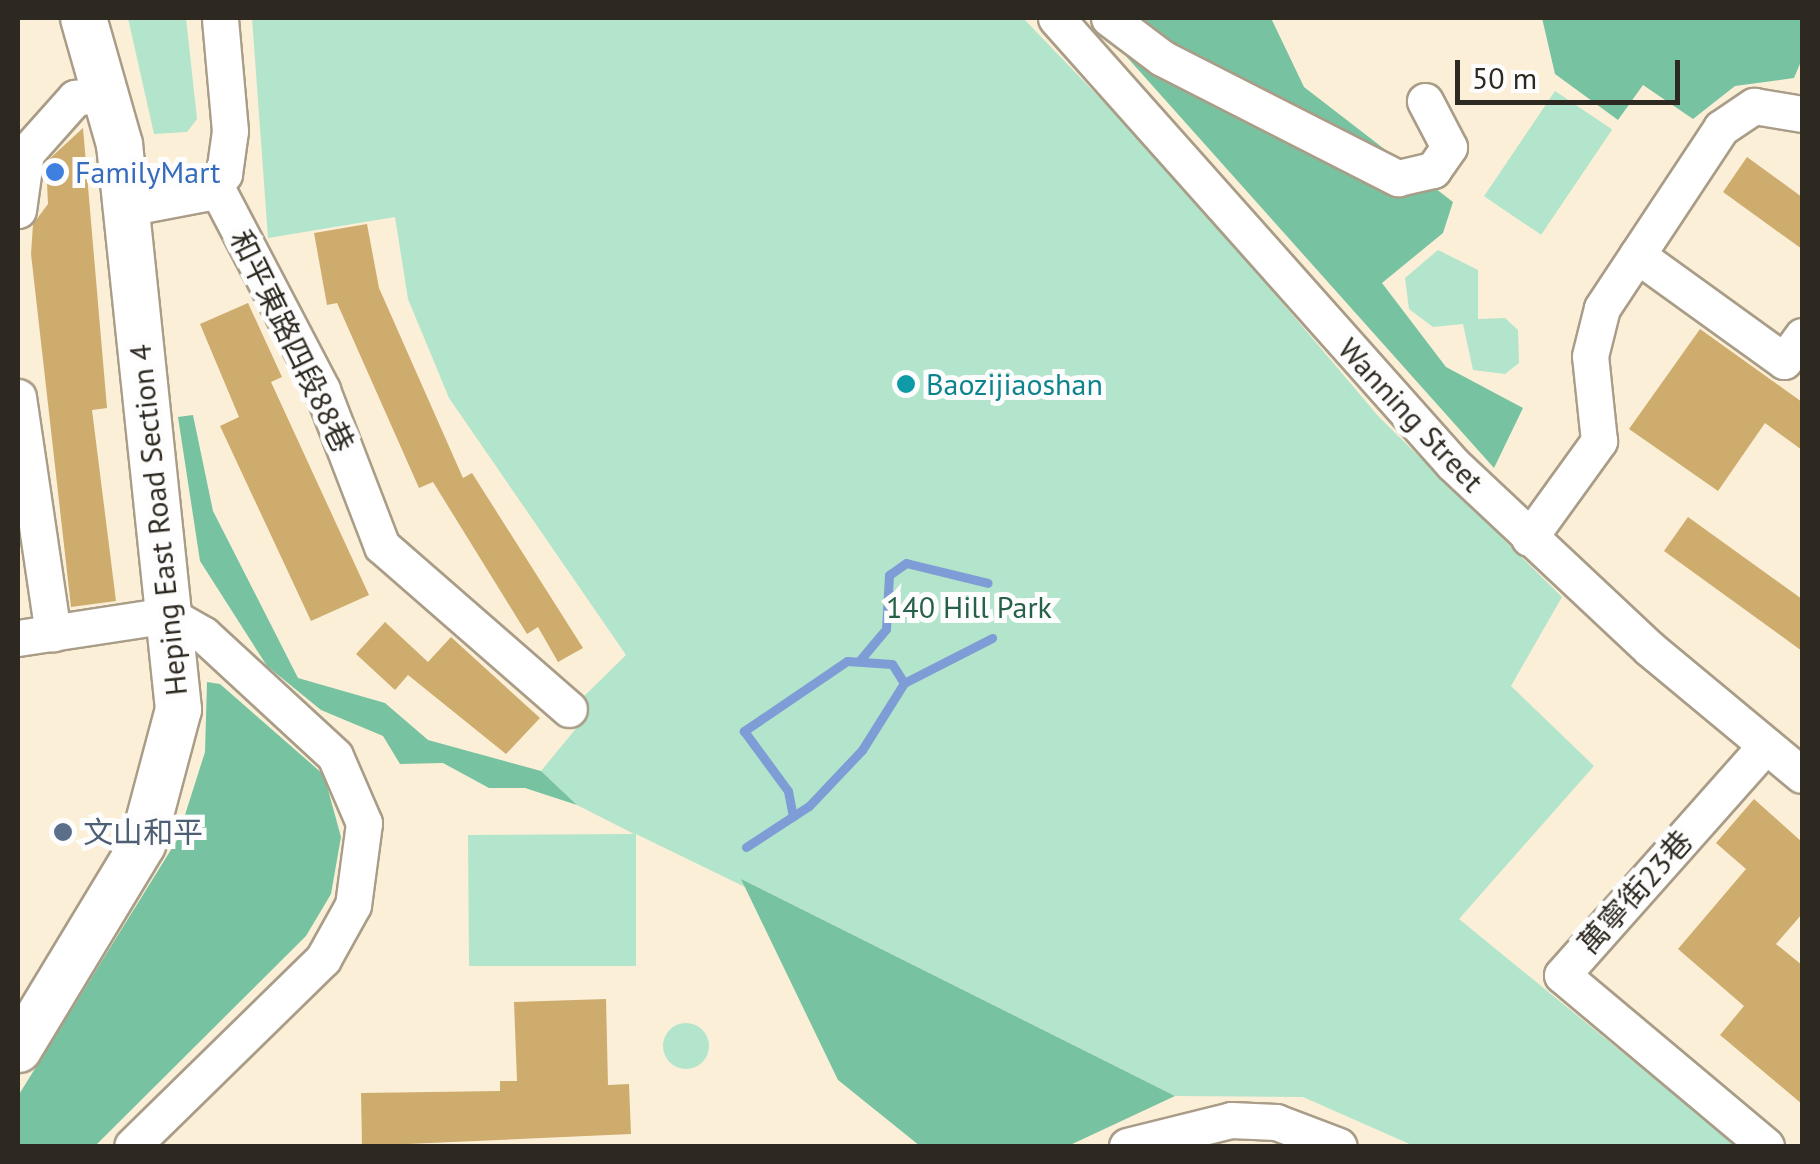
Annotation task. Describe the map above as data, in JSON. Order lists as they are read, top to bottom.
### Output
{
  "streets": {
    "main road": ["Heping East Road Section 4"],
    "street": ["和平東路四段88巷", "Wanning Street", "萬寧街23巷"]
  },
  "crossings": [
    ["Wanning Street", "萬寧街23巷"]
  ],
  "parks": ["140 Hill Park"],
  "places": ["FamilyMart", "Baozijiaoshan", "文山和平"],
  "scale_bar": "50 m"
}
